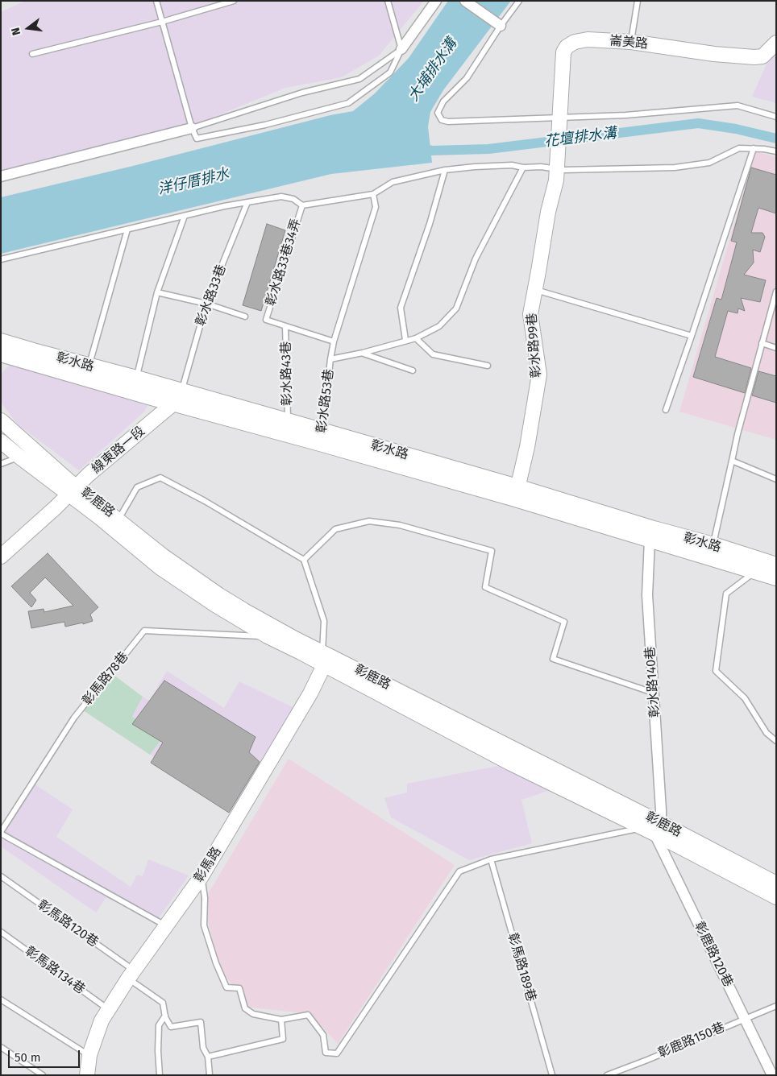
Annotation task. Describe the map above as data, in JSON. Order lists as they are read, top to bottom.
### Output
{
  "streets": {
    "main road": [
      "崙美路",
      "彰水路99巷",
      "彰水路",
      "線東路一段",
      "彰鹿路",
      "彰馬路"
    ],
    "street": ["彰水路140巷", "彰鹿路120巷"],
    "lane": [
      "彰水路33巷34弄",
      "彰水路33巷",
      "彰水路43巷",
      "彰水路53巷",
      "彰馬路78巷",
      "彰馬路120巷",
      "彰馬路189巷",
      "彰馬路134巷",
      "彰鹿路150巷"
    ]
  },
  "crossings": [
    ["崙美路", "彰水路99巷"],
    ["彰水路33巷34弄", "彰水路33巷"],
    ["彰水路33巷34弄", "彰水路43巷"],
    ["彰水路33巷34弄", "彰水路53巷"],
    ["彰水路33巷", "彰水路"],
    ["彰水路33巷", "線東路一段"],
    ["彰水路99巷", "彰水路"],
    ["彰水路", "彰水路43巷"],
    ["彰水路", "彰水路53巷"],
    ["彰水路", "線東路一段"],
    ["彰水路", "彰水路140巷"],
    ["線東路一段", "彰鹿路"],
    ["彰鹿路", "彰馬路78巷"],
    ["彰鹿路", "彰水路140巷"],
    ["彰鹿路", "彰馬路"],
    ["彰鹿路", "彰鹿路120巷"],
    ["彰水路140巷", "彰鹿路120巷"],
    ["彰馬路", "彰馬路120巷"],
    ["彰馬路", "彰馬路134巷"],
    ["彰鹿路120巷", "彰鹿路150巷"]
  ],
  "water": ["大埔排水溝", "花壇排水溝", "洋仔厝排水"],
  "scale_bar": "50 m",
  "north": "left"
}
